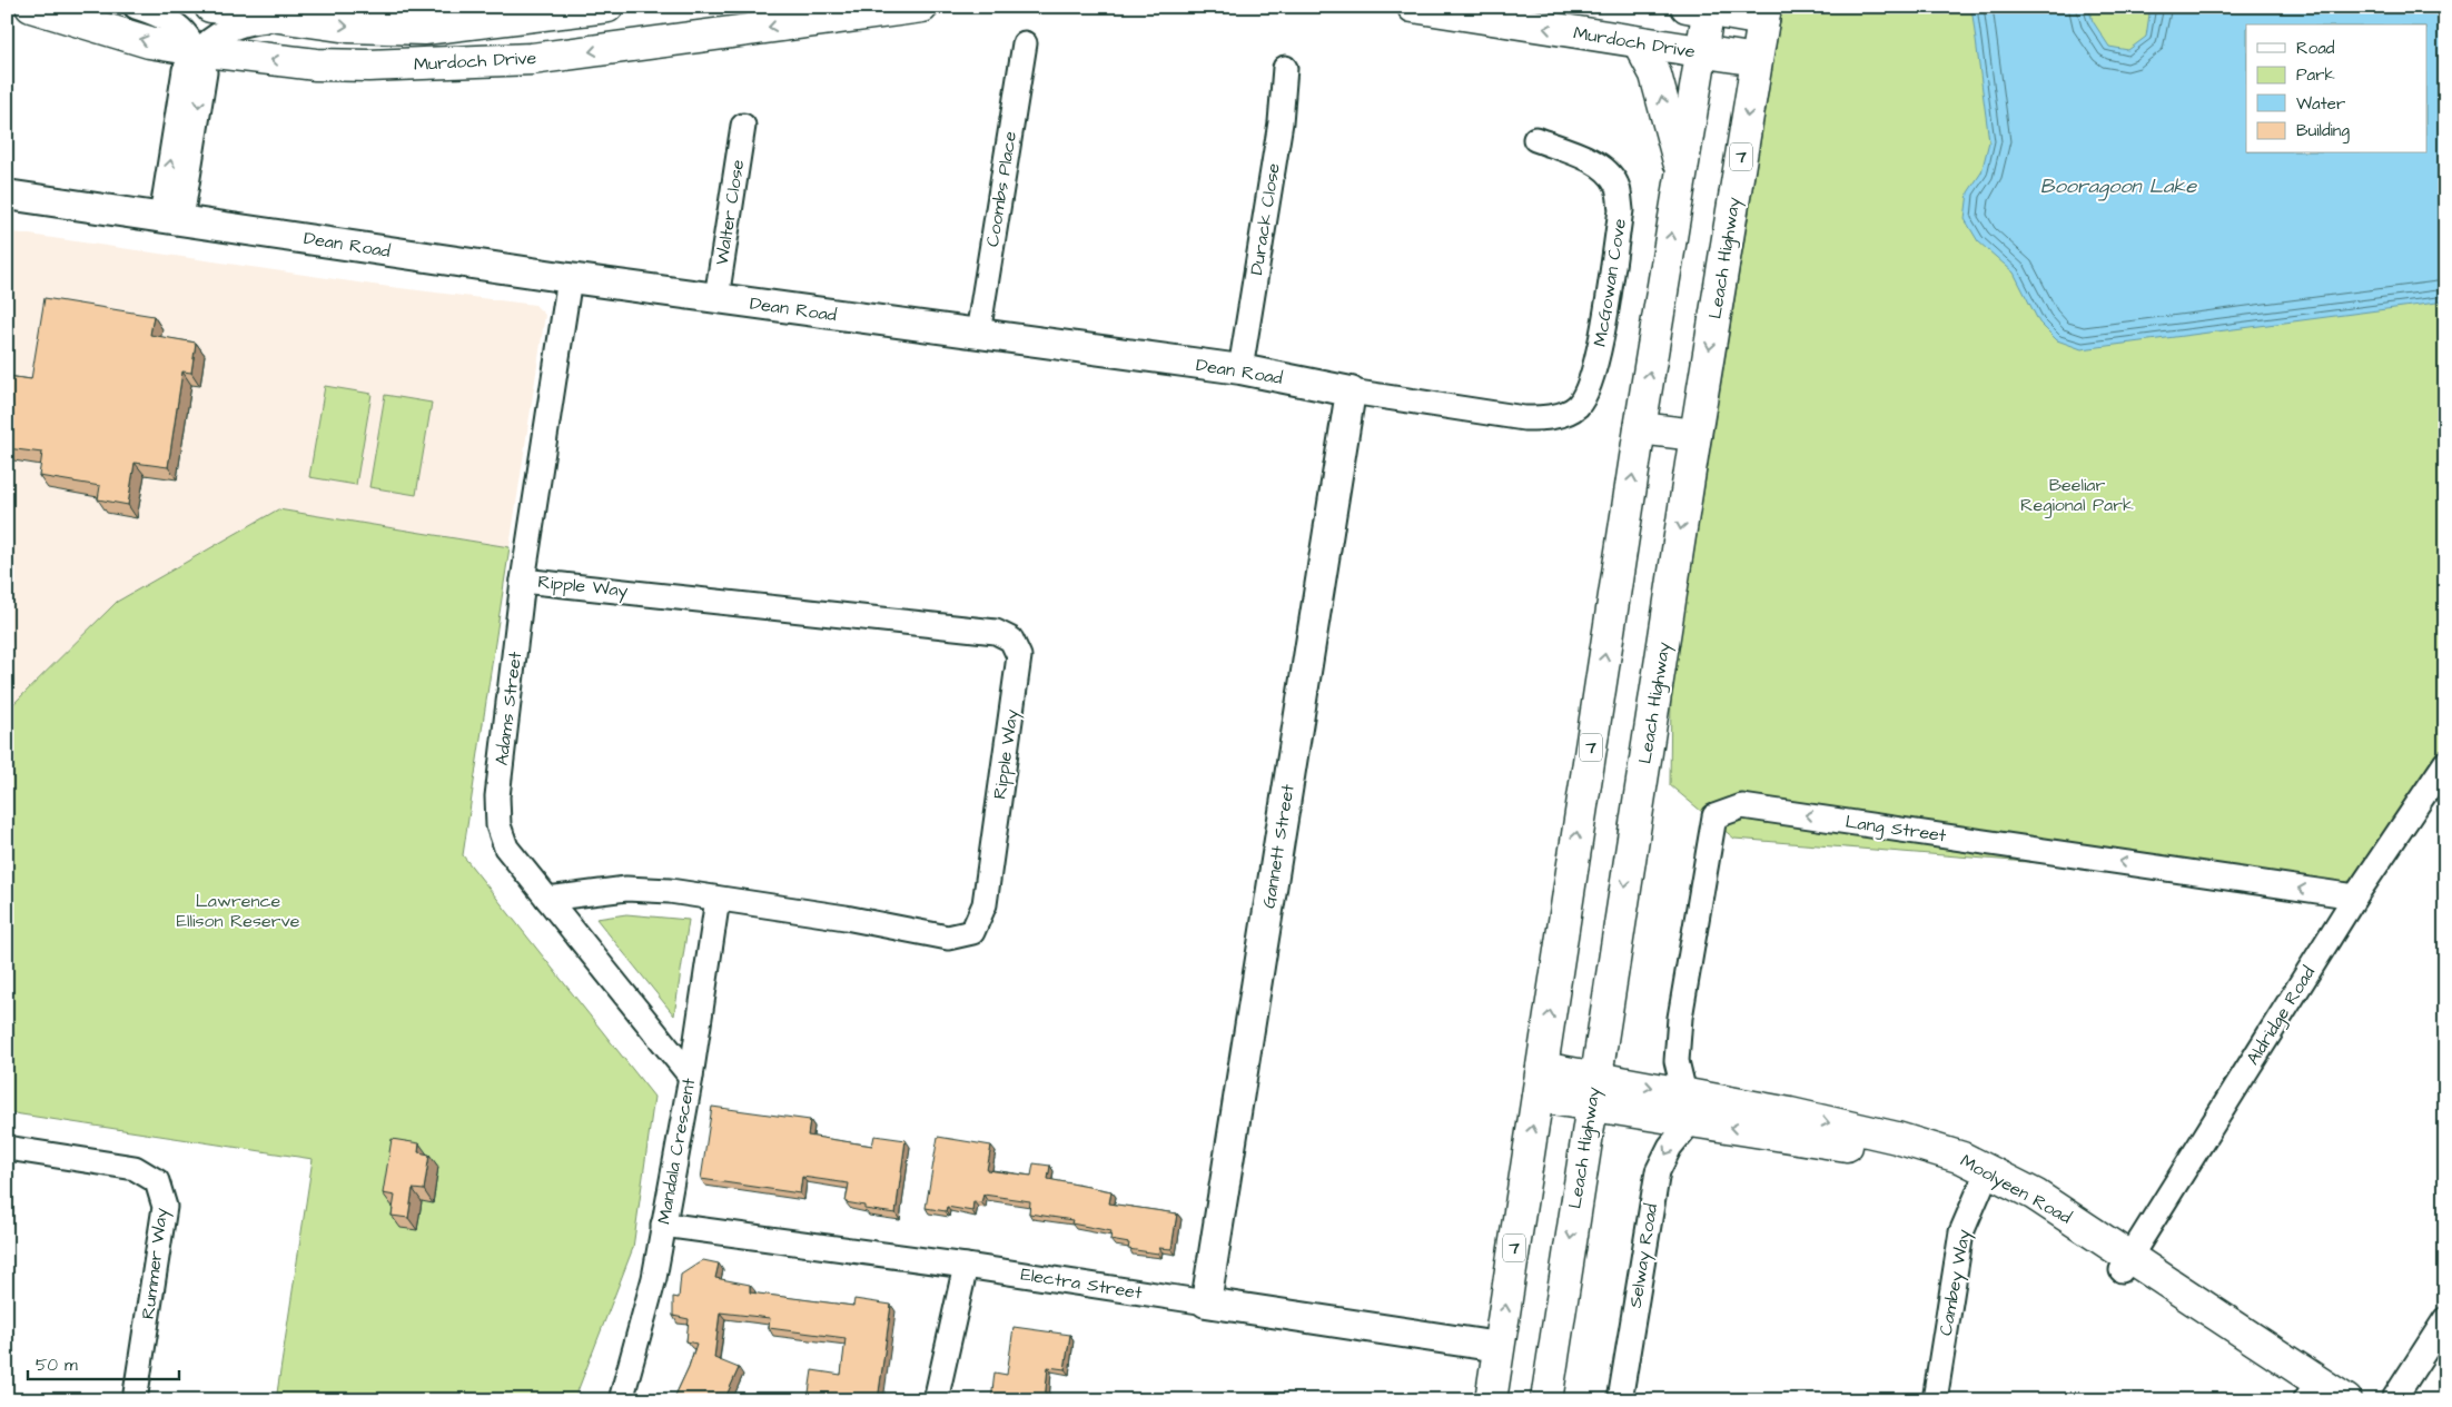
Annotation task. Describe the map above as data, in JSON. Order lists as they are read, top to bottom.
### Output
{
  "streets": {
    "main road": [
      "Murdoch Drive",
      "7",
      "Leach Highway",
      "Moolyeen Road"
    ],
    "street": [
      "Coombs Place",
      "Walter Close",
      "Durack Close",
      "Dean Road",
      "McGowan Cove",
      "Ripple Way",
      "Adams Street",
      "Lang Street",
      "Gannett Street",
      "Aldridge Road",
      "Mandala Crescent",
      "Selway Road",
      "Rummer Way",
      "Cambey Way",
      "Electra Street"
    ]
  },
  "crossings": [
    ["Murdoch Drive", "7"],
    ["Murdoch Drive", "Leach Highway"],
    ["7", "Moolyeen Road"],
    ["7", "Electra Street"],
    ["Coombs Place", "Dean Road"],
    ["Walter Close", "Dean Road"],
    ["Durack Close", "Dean Road"],
    ["Dean Road", "McGowan Cove"],
    ["Dean Road", "Adams Street"],
    ["Dean Road", "Gannett Street"],
    ["Leach Highway", "Moolyeen Road"],
    ["Ripple Way", "Adams Street"],
    ["Ripple Way", "Mandala Crescent"],
    ["Adams Street", "Mandala Crescent"],
    ["Lang Street", "Aldridge Road"],
    ["Lang Street", "Moolyeen Road"],
    ["Lang Street", "Selway Road"],
    ["Gannett Street", "Electra Street"],
    ["Aldridge Road", "Moolyeen Road"],
    ["Mandala Crescent", "Electra Street"],
    ["Moolyeen Road", "Selway Road"],
    ["Moolyeen Road", "Cambey Way"]
  ],
  "one_way": ["Selway Road"],
  "water": ["Booragoon Lake"],
  "parks": ["Beeliar Regional Park", "Lawrence Ellison Reserve"],
  "legend": [
    "Road",
    "Park",
    "Water",
    "Building"
  ],
  "scale_bar": "50 m"
}
